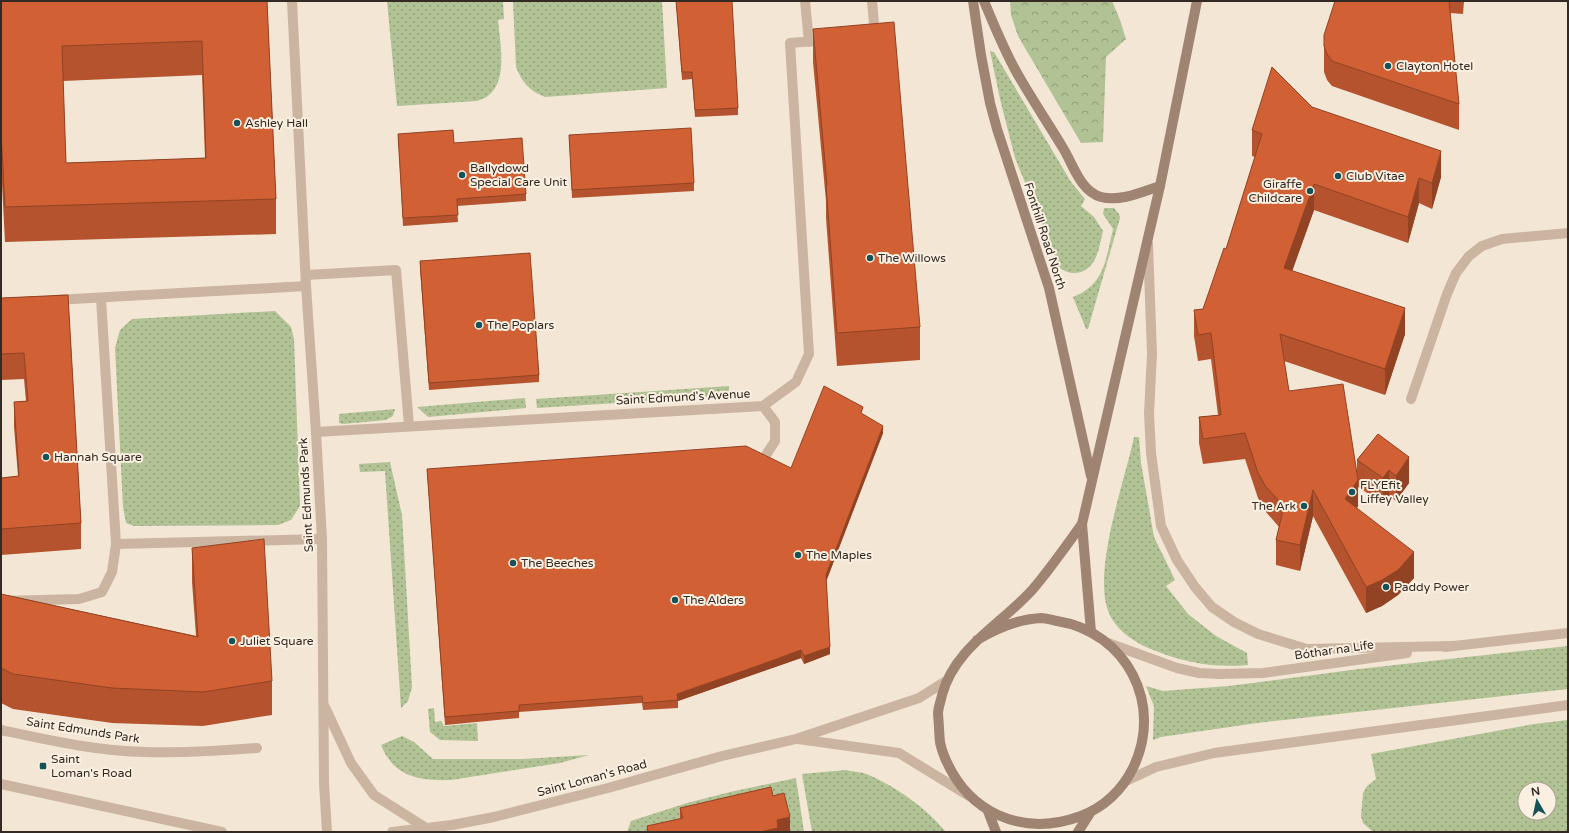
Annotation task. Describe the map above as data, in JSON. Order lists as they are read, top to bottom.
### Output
{
  "streets": {
    "main road": ["Fonthill Road North"],
    "street": [
      "Saint Edmund's Avenue",
      "Saint Edmunds Park",
      "Bóthar na Life",
      "Saint Loman's Road"
    ]
  },
  "crossings": [
    ["Fonthill Road North", "Bóthar na Life"],
    ["Fonthill Road North", "Saint Loman's Road"],
    ["Saint Edmund's Avenue", "Saint Edmunds Park"],
    ["Saint Edmunds Park", "Saint Loman's Road"]
  ],
  "places": {
    "other": [
      "Clayton Hotel",
      "Ashley Hall",
      "Ballydowd Special Care Unit",
      "Club Vitae",
      "Giraffe Childcare",
      "The Willows",
      "The Poplars",
      "Hannah Square",
      "FLYEfit Liffey Valley",
      "The Ark",
      "The Maples",
      "The Beeches",
      "Paddy Power",
      "The Alders",
      "Juliet Square"
    ],
    "transit": ["Saint Loman's Road"]
  },
  "north": "top"
}
